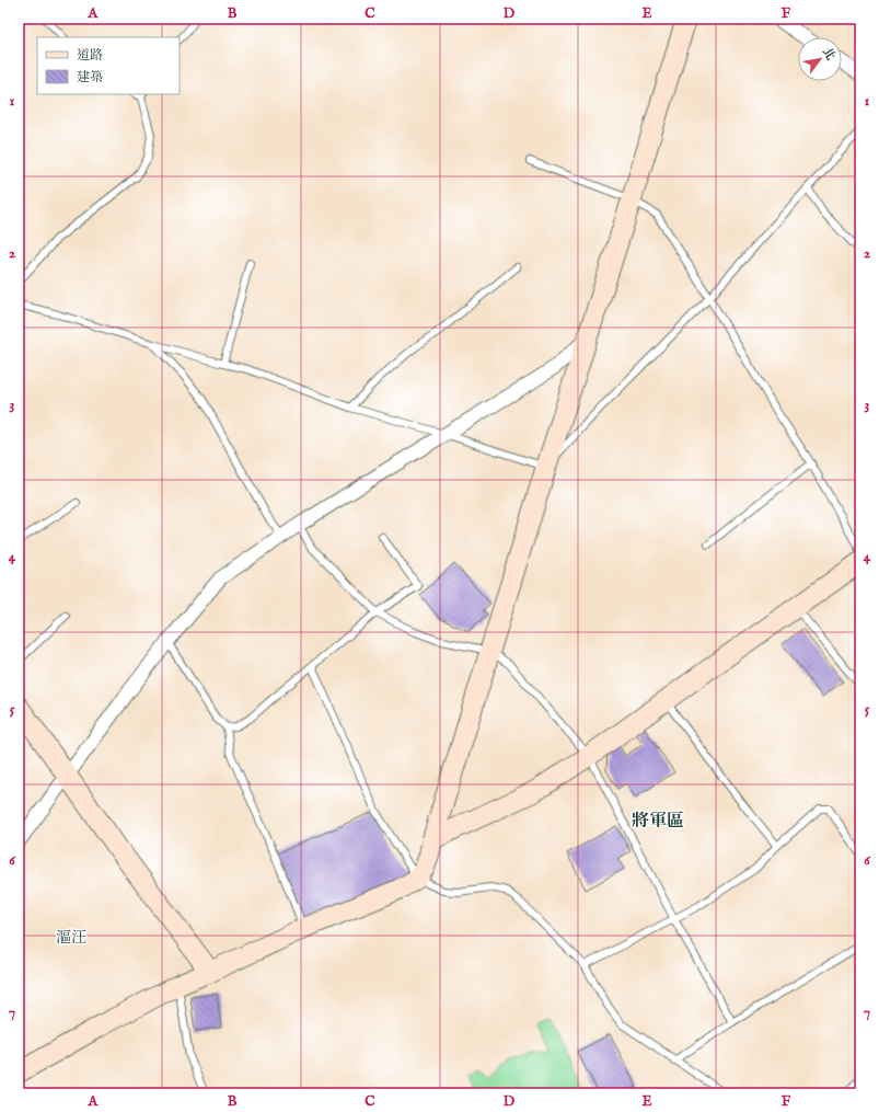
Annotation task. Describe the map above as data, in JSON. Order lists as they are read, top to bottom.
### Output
{
  "districts": ["將軍區", "漚汪"],
  "legend": ["道路", "建築"],
  "north": "top right",
  "grid": {
    "columns": [
      "A",
      "B",
      "C",
      "D",
      "E",
      "F"
    ],
    "rows": [
      "1",
      "2",
      "3",
      "4",
      "5",
      "6",
      "7"
    ]
  }
}
